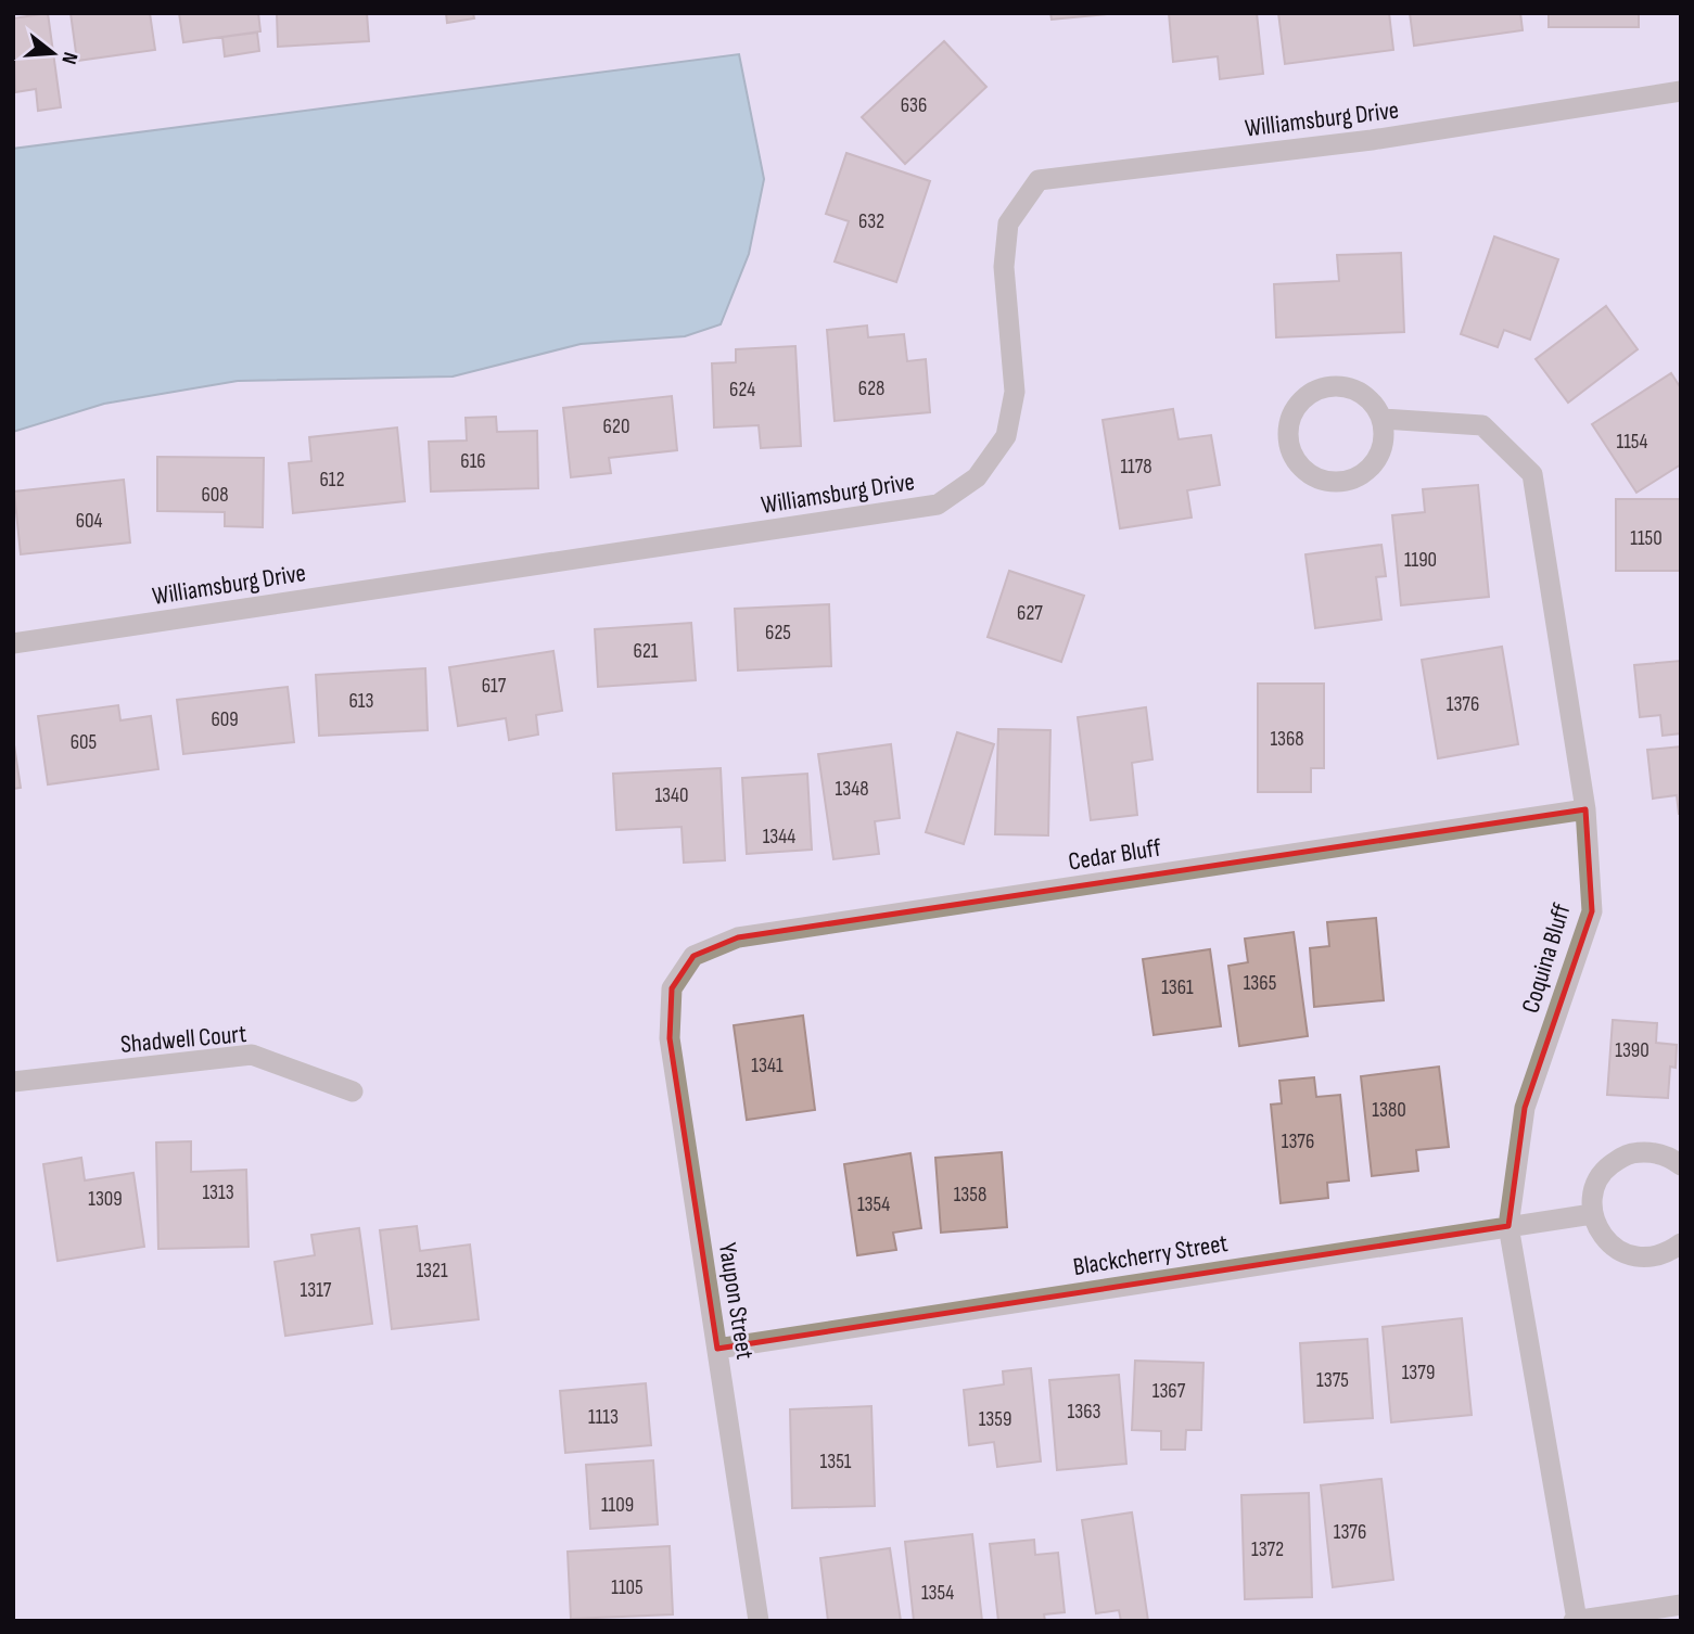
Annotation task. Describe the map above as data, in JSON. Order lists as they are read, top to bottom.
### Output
{
  "streets": {
    "street": [
      "Williamsburg Drive",
      "Cedar Bluff",
      "Coquina Bluff",
      "Shadwell Court",
      "Blackcherry Street",
      "Yaupon Street"
    ]
  },
  "crossings": [
    ["Cedar Bluff", "Coquina Bluff"],
    ["Cedar Bluff", "Yaupon Street"],
    ["Coquina Bluff", "Blackcherry Street"],
    ["Blackcherry Street", "Yaupon Street"]
  ],
  "house_numbers": [
    "636",
    "632",
    "628",
    "624",
    "620",
    "1154",
    "616",
    "1178",
    "612",
    "608",
    "604",
    "1150",
    "1190",
    "627",
    "625",
    "621",
    "617",
    "613",
    "1376",
    "609",
    "1368",
    "605",
    "1348",
    "1340",
    "1344",
    "1365",
    "1361",
    "1390",
    "1341",
    "1380",
    "1376",
    "1313",
    "1358",
    "1309",
    "1354",
    "1321",
    "1317",
    "1379",
    "1375",
    "1367",
    "1363",
    "1113",
    "1359",
    "1351",
    "1109",
    "1376",
    "1372",
    "1105",
    "1354"
  ],
  "north": "right"
}
